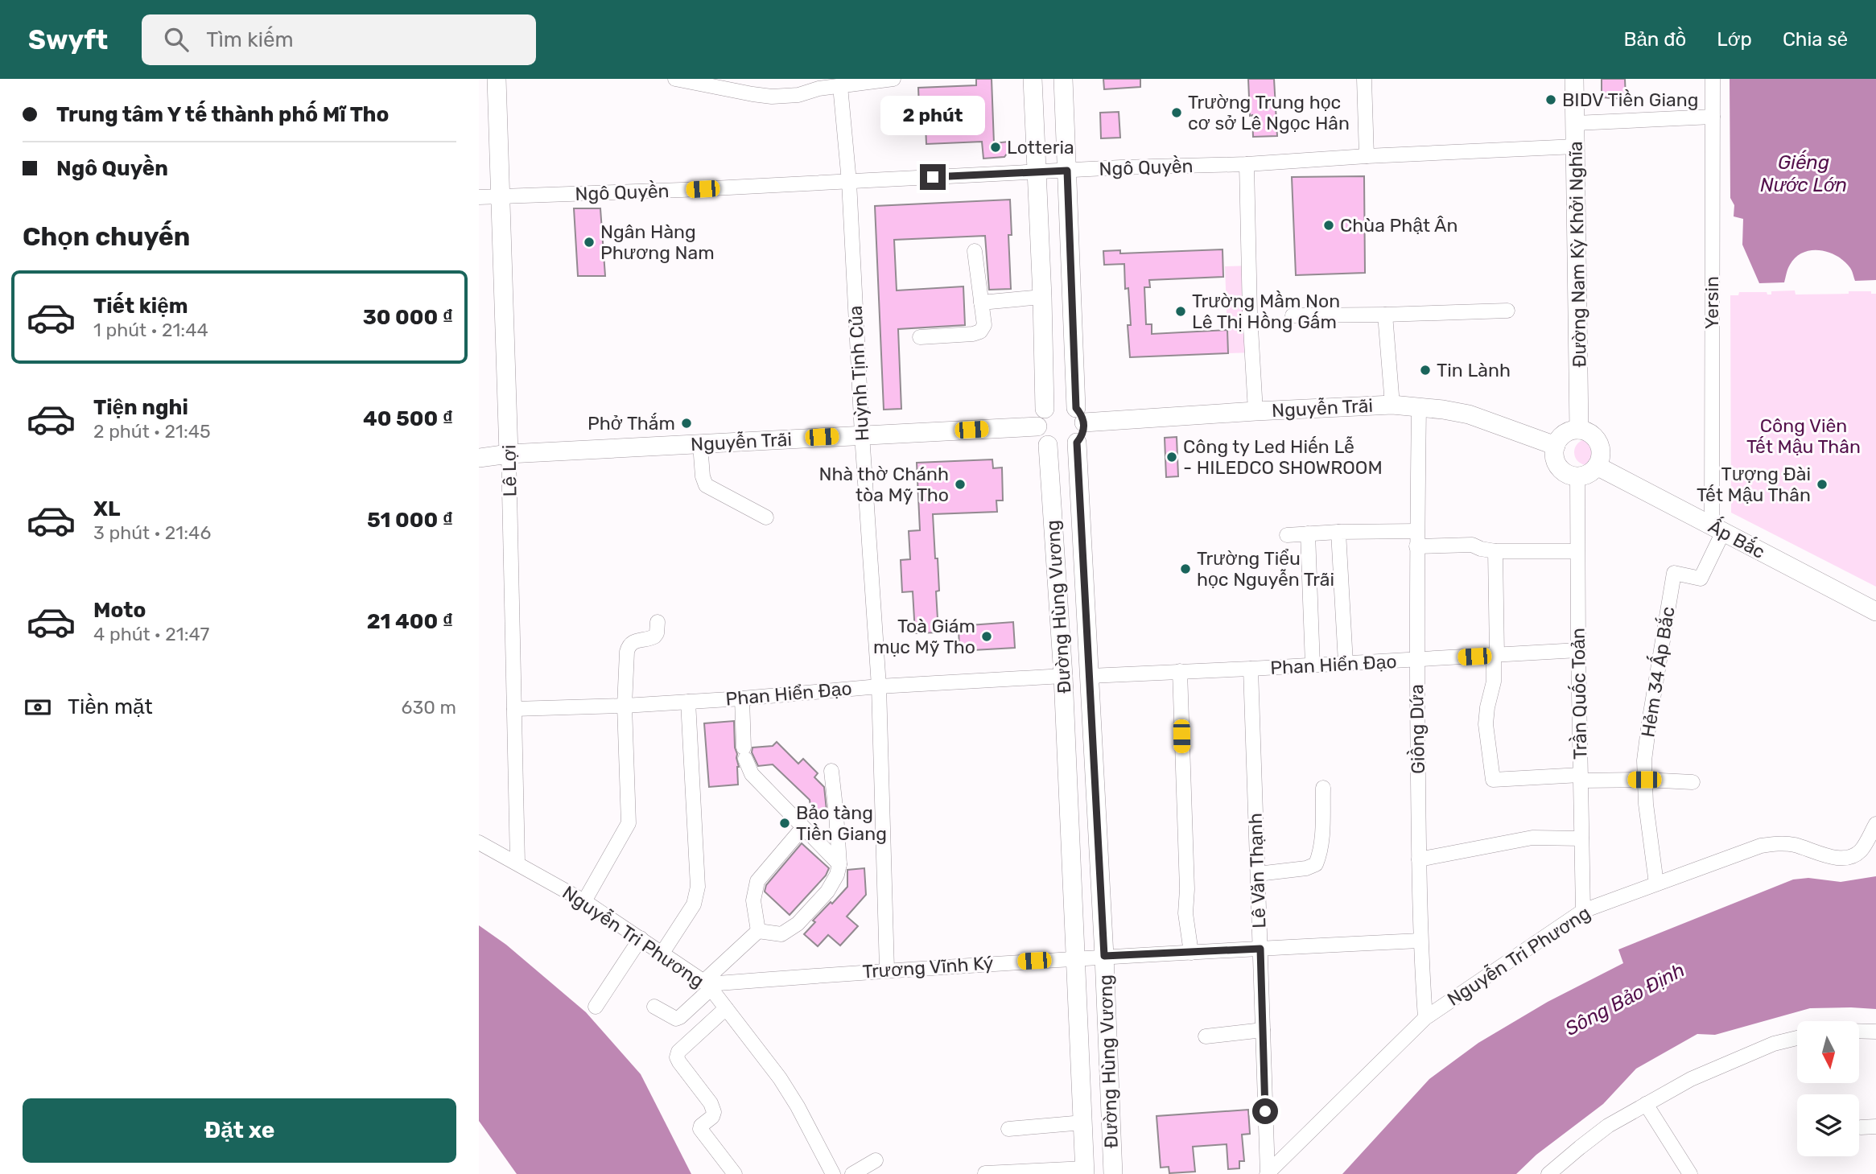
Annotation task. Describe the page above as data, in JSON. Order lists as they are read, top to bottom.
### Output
{
  "streets": {
    "main road": [
      "Đường Nam Kỳ Khởi Nghĩa",
      "Nguyễn Trãi",
      "Lê Lợi",
      "Ấp Bắc",
      "Đường Hùng Vương"
    ],
    "street": [
      "Ngô Quyền",
      "Yersin",
      "Huỳnh Tịnh Của",
      "Phan Hiển Đạo",
      "Hẻm 34 Ấp Bắc",
      "Trần Quốc Toản",
      "Giồng Dứa",
      "Lê Văn Thạnh",
      "Nguyễn Tri Phương",
      "Trương Vĩnh Ký"
    ]
  },
  "crossings": [
    ["Ngô Quyền", "Đường Nam Kỳ Khởi Nghĩa"],
    ["Ngô Quyền", "Huỳnh Tịnh Của"],
    ["Ngô Quyền", "Lê Lợi"],
    ["Đường Nam Kỳ Khởi Nghĩa", "Nguyễn Trãi"],
    ["Đường Nam Kỳ Khởi Nghĩa", "Ấp Bắc"],
    ["Đường Nam Kỳ Khởi Nghĩa", "Trần Quốc Toản"],
    ["Yersin", "Ấp Bắc"],
    ["Yersin", "Hẻm 34 Ấp Bắc"],
    ["Huỳnh Tịnh Của", "Nguyễn Trãi"],
    ["Huỳnh Tịnh Của", "Phan Hiển Đạo"],
    ["Huỳnh Tịnh Của", "Trương Vĩnh Ký"],
    ["Nguyễn Trãi", "Lê Lợi"],
    ["Nguyễn Trãi", "Ấp Bắc"],
    ["Nguyễn Trãi", "Đường Hùng Vương"],
    ["Nguyễn Trãi", "Trần Quốc Toản"],
    ["Nguyễn Trãi", "Giồng Dứa"],
    ["Lê Lợi", "Phan Hiển Đạo"],
    ["Lê Lợi", "Nguyễn Tri Phương"],
    ["Ấp Bắc", "Hẻm 34 Ấp Bắc"],
    ["Ấp Bắc", "Trần Quốc Toản"],
    ["Đường Hùng Vương", "Phan Hiển Đạo"],
    ["Đường Hùng Vương", "Trương Vĩnh Ký"],
    ["Phan Hiển Đạo", "Trần Quốc Toản"],
    ["Phan Hiển Đạo", "Giồng Dứa"],
    ["Phan Hiển Đạo", "Lê Văn Thạnh"],
    ["Hẻm 34 Ấp Bắc", "Nguyễn Tri Phương"],
    ["Trần Quốc Toản", "Nguyễn Tri Phương"],
    ["Giồng Dứa", "Nguyễn Tri Phương"],
    ["Giồng Dứa", "Trương Vĩnh Ký"],
    ["Lê Văn Thạnh", "Nguyễn Tri Phương"],
    ["Lê Văn Thạnh", "Trương Vĩnh Ký"],
    ["Nguyễn Tri Phương", "Trương Vĩnh Ký"]
  ],
  "water": ["Giếng Nước Lớn", "Sông Bảo Định"],
  "parks": ["Công Viên Tết Mậu Thân"],
  "places": [
    "BIDV Tiền Giang",
    "Trường Trung học cơ sở Lê Ngọc Hân",
    "Lotteria",
    "Chùa Phật Ân",
    "Ngân Hàng Phương Nam",
    "Trường Mầm Non Lê Thị Hồng Gấm",
    "Tin Lành",
    "Phở Thắm",
    "Công ty Led Hiến Lễ - HILEDCO SHOWROOM",
    "Nhà thờ Chánh tòa Mỹ Tho",
    "Tượng Đài Tết Mậu Thân",
    "Trường Tiểu học Nguyễn Trãi",
    "Toà Giám mục Mỹ Tho",
    "Bảo tàng Tiền Giang"
  ],
  "north": "bottom",
  "page": {
    "header": "Swyft",
    "search": "Tìm kiếm",
    "nav": ["Bản đồ", "Lớp", "Chia sẻ"],
    "banner": ["Trung tâm Y tế thành phố Mĩ Tho", "Ngô Quyền"],
    "bubble": "2 phút",
    "heading": "Chọn chuyến",
    "list": [
      {
        "name": "Tiết kiệm",
        "note": "1 phút · 21:44",
        "value": "30 000 ₫"
      },
      {
        "name": "Tiện nghi",
        "note": "2 phút · 21:45",
        "value": "40 500 ₫"
      },
      {
        "name": "XL",
        "note": "3 phút · 21:46",
        "value": "51 000 ₫"
      },
      {
        "name": "Moto",
        "note": "4 phút · 21:47",
        "value": "21 400 ₫"
      }
    ],
    "pay": ["Tiền mặt", "630 m"],
    "buttons": "Đặt xe"
  }
}
